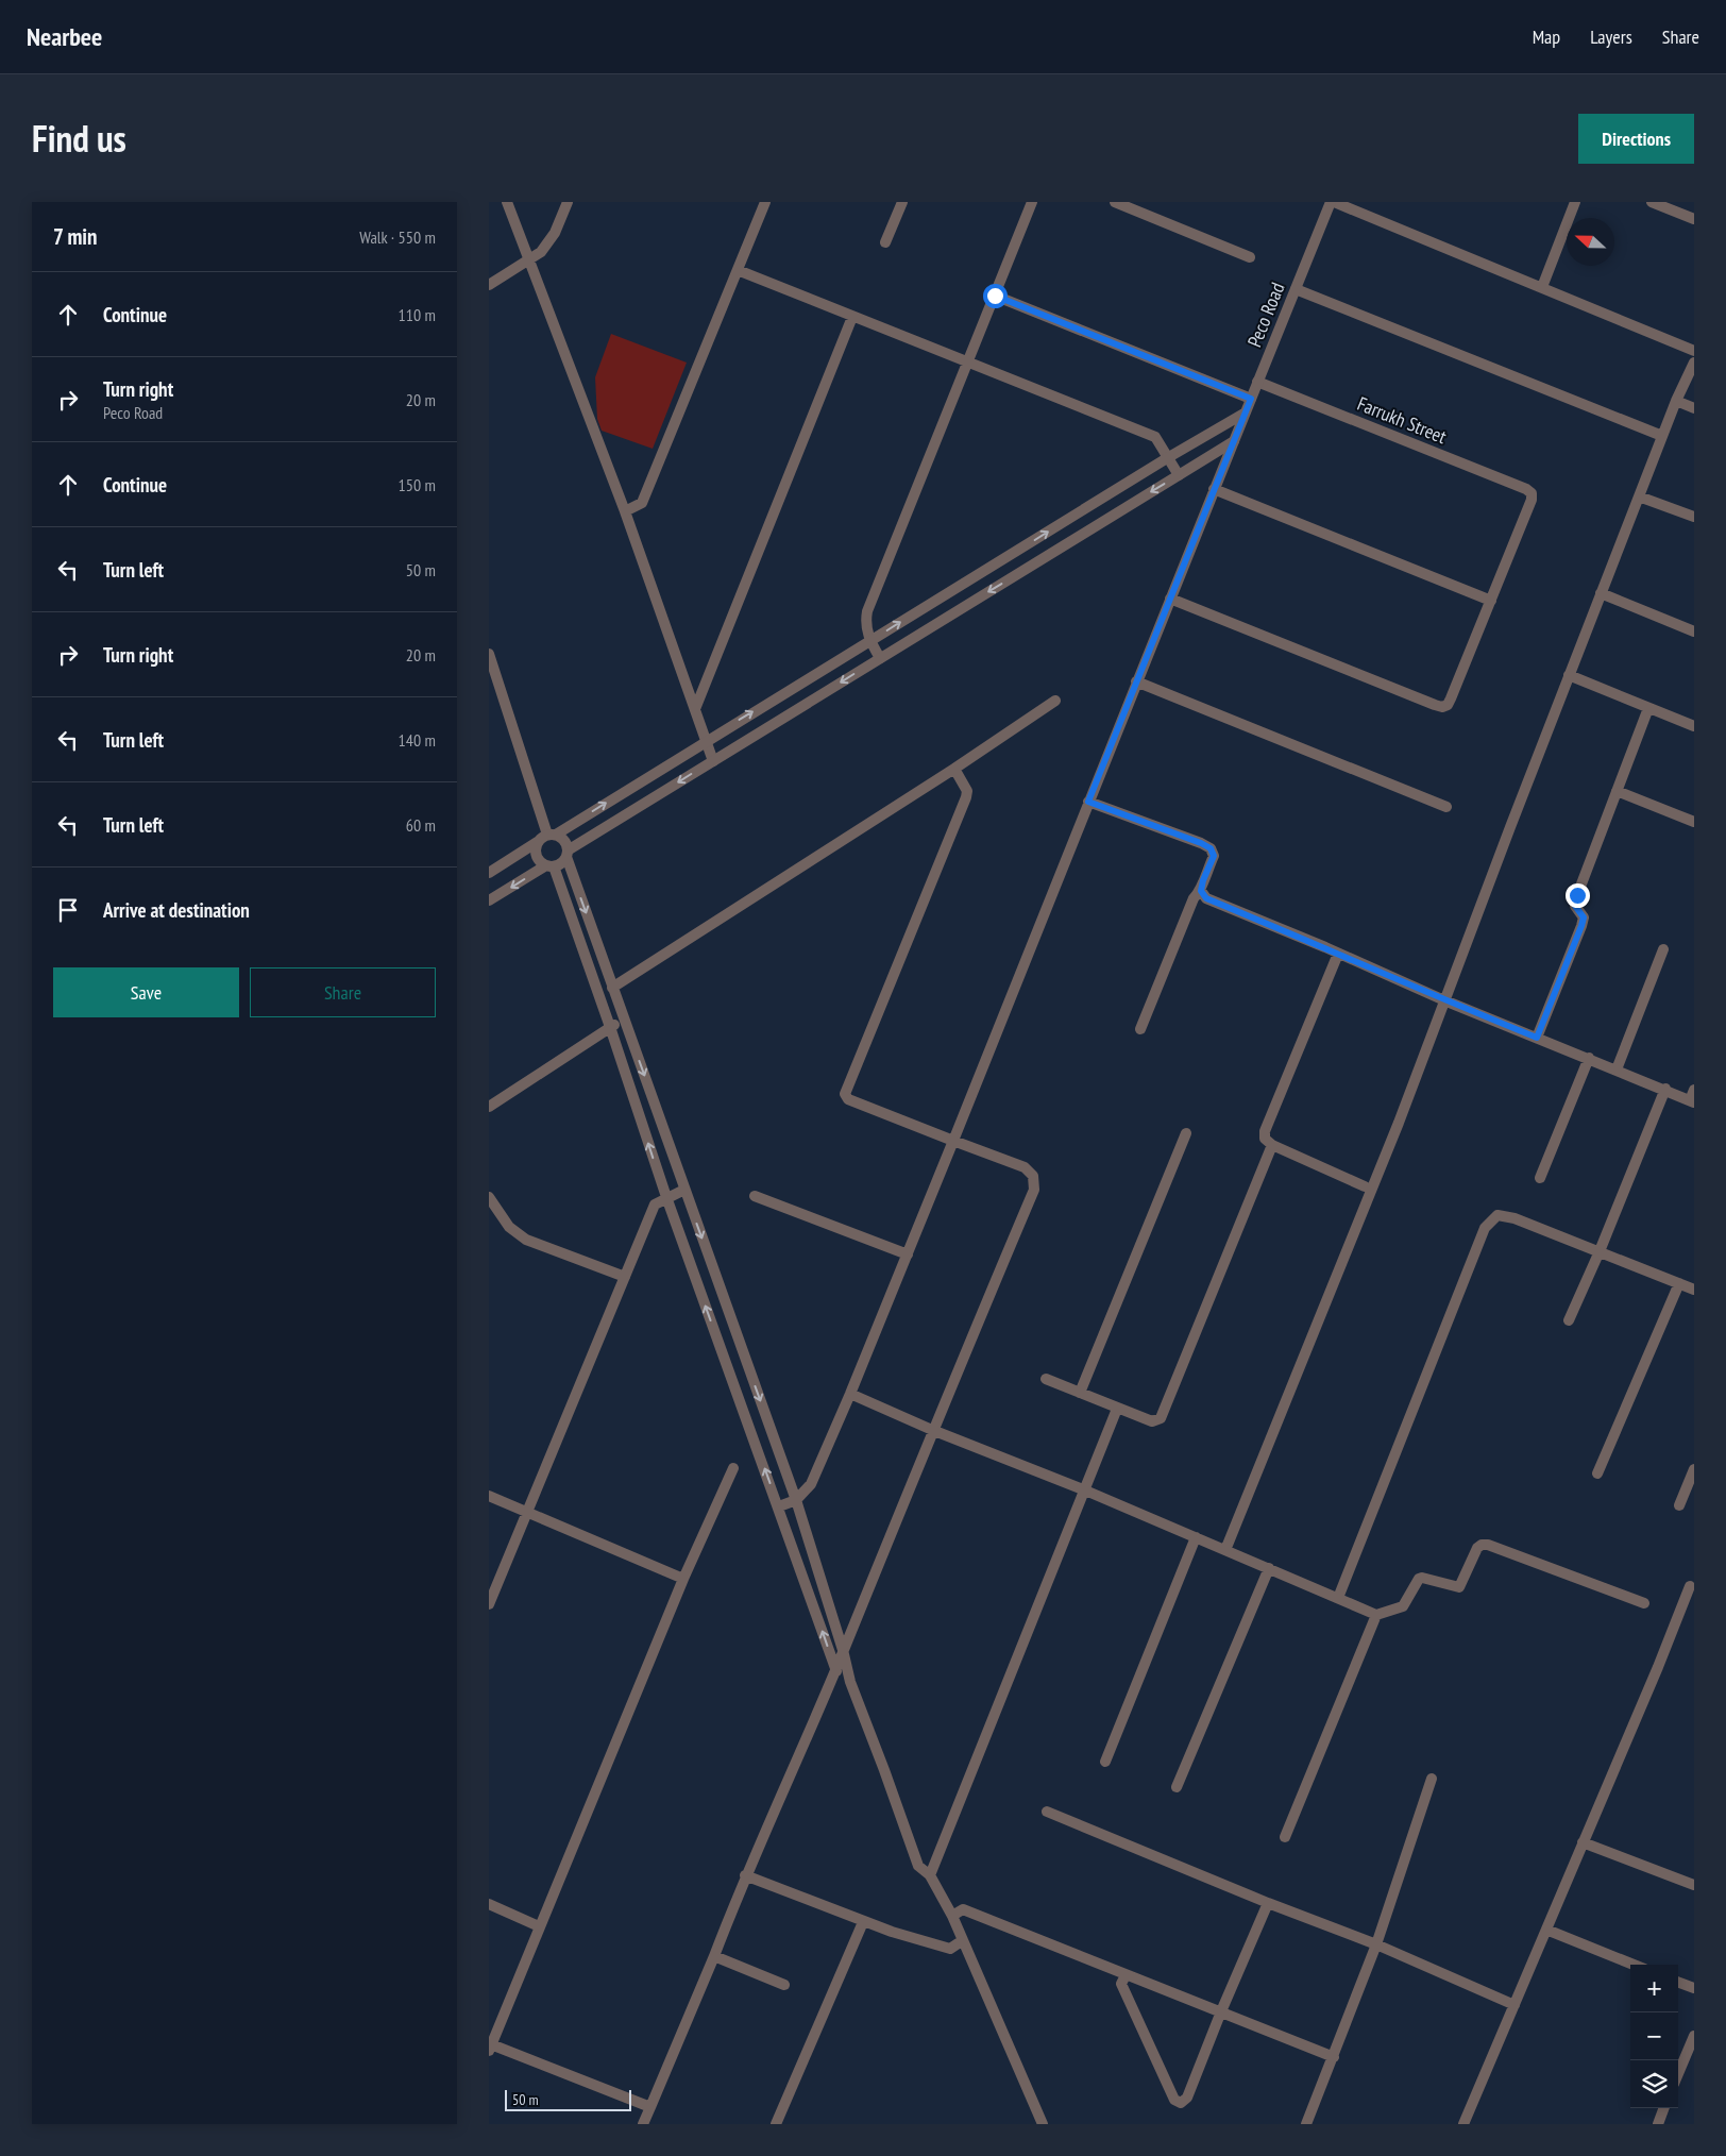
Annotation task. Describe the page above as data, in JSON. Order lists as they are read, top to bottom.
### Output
{
  "streets": {
    "street": ["Peco Road", "Farrukh Street"]
  },
  "crossings": [
    ["Peco Road", "Farrukh Street"]
  ],
  "scale_bar": "50 m",
  "north": "left",
  "page": {
    "header": "Nearbee",
    "nav": ["Map", "Layers", "Share"],
    "title": "Find us",
    "buttons": [
      "Directions",
      ["Save", "Share"]
    ],
    "heading": ["7 min", "Walk · 550 m"],
    "list": [
      ["Continue", "110 m"],
      ["Turn right", "Peco Road", "20 m"],
      ["Continue", "150 m"],
      ["Turn left", "50 m"],
      ["Turn right", "20 m"],
      ["Turn left", "140 m"],
      ["Turn left", "60 m"],
      "Arrive at destination"
    ],
    "map_buttons": ["+", "−"],
    "scale": "50 m"
  }
}
